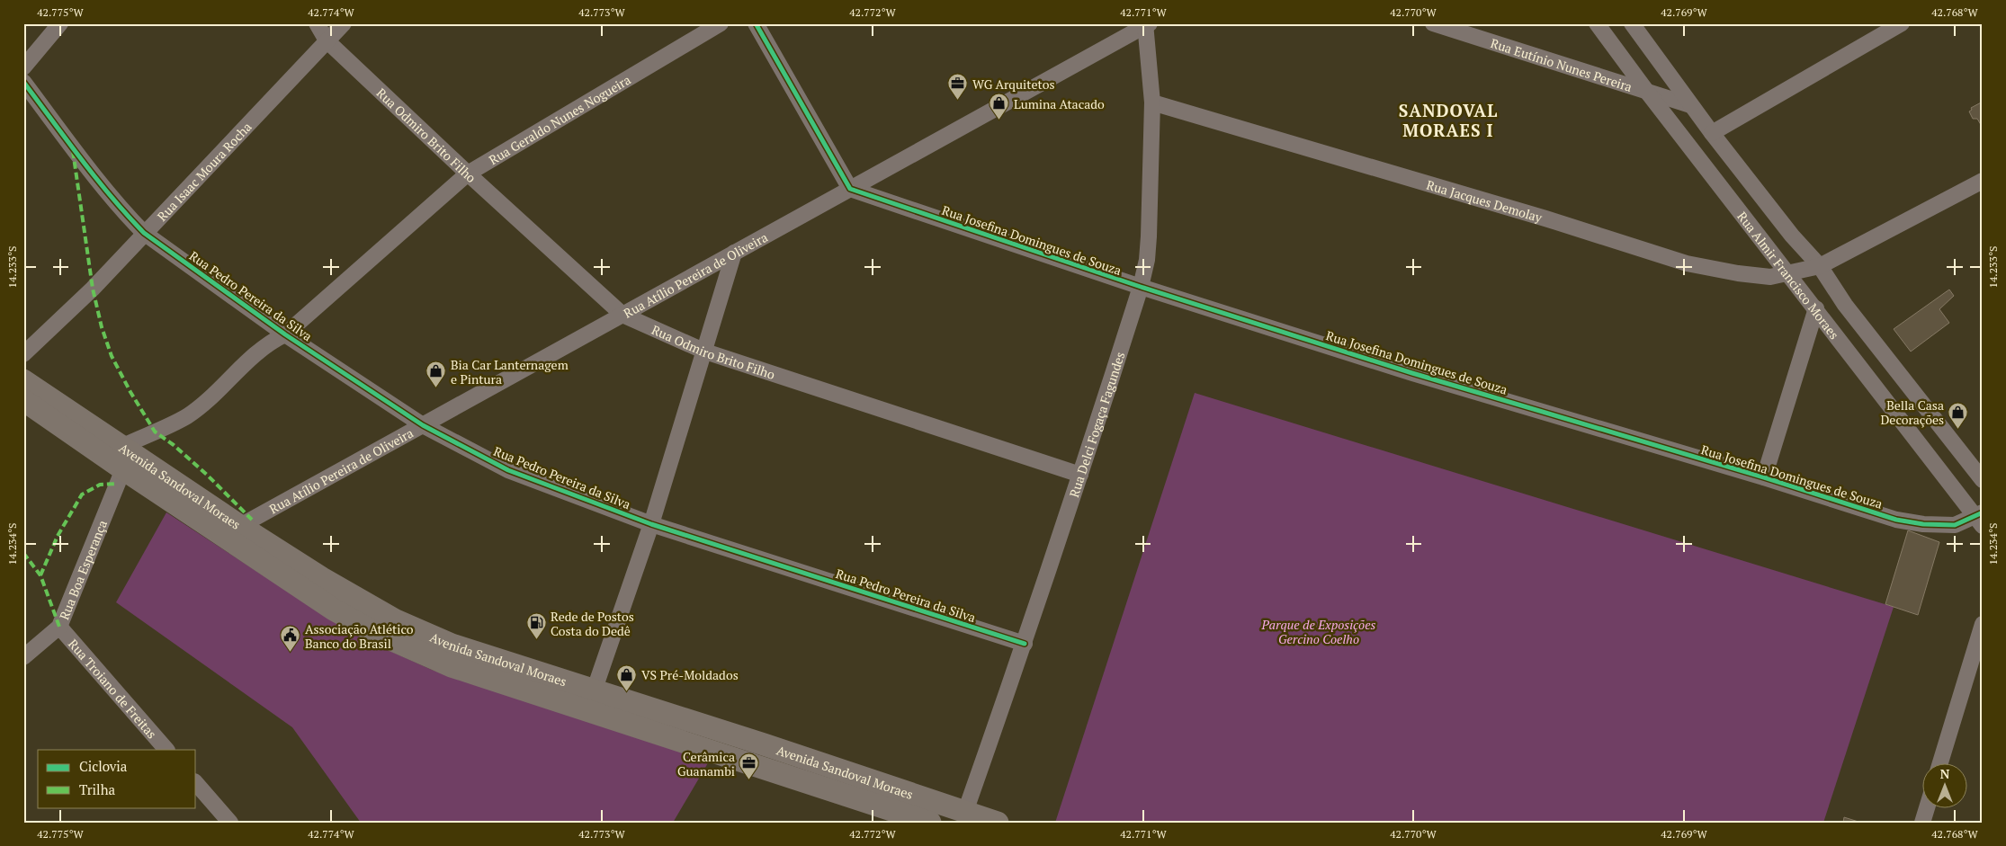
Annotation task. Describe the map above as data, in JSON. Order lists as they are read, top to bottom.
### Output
{
  "streets": {
    "main road": ["Avenida Sandoval Moraes"],
    "street": [
      "Rua Eutínio Nunes Pereira",
      "Rua Geraldo Nunes Nogueira",
      "Rua Odmiro Brito Filho",
      "Rua Isaac Moura Rocha",
      "Rua Jacques Demolay",
      "Rua Josefina Domingues de Souza",
      "Rua Atílio Pereira de Oliveira",
      "Rua Almir Francisco Moraes",
      "Rua Pedro Pereira da Silva",
      "Rua Delci Fogaça Fagundes",
      "Rua Boa Esperança",
      "Rua Troiano de Freitas"
    ]
  },
  "crossings": [
    ["Rua Eutínio Nunes Pereira", "Rua Almir Francisco Moraes"],
    ["Rua Geraldo Nunes Nogueira", "Rua Odmiro Brito Filho"],
    ["Rua Geraldo Nunes Nogueira", "Rua Pedro Pereira da Silva"],
    ["Rua Geraldo Nunes Nogueira", "Avenida Sandoval Moraes"],
    ["Rua Odmiro Brito Filho", "Rua Isaac Moura Rocha"],
    ["Rua Odmiro Brito Filho", "Rua Atílio Pereira de Oliveira"],
    ["Rua Odmiro Brito Filho", "Rua Delci Fogaça Fagundes"],
    ["Rua Isaac Moura Rocha", "Rua Pedro Pereira da Silva"],
    ["Rua Jacques Demolay", "Rua Almir Francisco Moraes"],
    ["Rua Jacques Demolay", "Rua Delci Fogaça Fagundes"],
    ["Rua Josefina Domingues de Souza", "Rua Atílio Pereira de Oliveira"],
    ["Rua Josefina Domingues de Souza", "Rua Almir Francisco Moraes"],
    ["Rua Josefina Domingues de Souza", "Rua Delci Fogaça Fagundes"],
    ["Rua Atílio Pereira de Oliveira", "Rua Pedro Pereira da Silva"],
    ["Rua Atílio Pereira de Oliveira", "Rua Delci Fogaça Fagundes"],
    ["Rua Atílio Pereira de Oliveira", "Avenida Sandoval Moraes"],
    ["Rua Pedro Pereira da Silva", "Rua Delci Fogaça Fagundes"],
    ["Rua Delci Fogaça Fagundes", "Avenida Sandoval Moraes"],
    ["Avenida Sandoval Moraes", "Rua Boa Esperança"],
    ["Rua Boa Esperança", "Rua Troiano de Freitas"]
  ],
  "districts": ["SANDOVAL MORAES I"],
  "parks": ["Parque de Exposições Gercino Coelho"],
  "places": {
    "office": ["WG Arquitetos", "Cerâmica Guanambi"],
    "shop": [
      "Lumina Atacado",
      "Bia Car Lanternagem e Pintura",
      "Bella Casa Decorações",
      "VS Pré-Moldados"
    ],
    "fuel station": ["Rede de Postos Costa do Dedê"],
    "public building": ["Associação Atlético Banco do Brasil"]
  },
  "legend": ["Ciclovia", "Trilha"],
  "north": "top",
  "coordinates": [
    "42.775°W",
    "42.774°W",
    "42.773°W",
    "42.772°W",
    "42.771°W",
    "42.770°W",
    "42.769°W",
    "42.768°W",
    "14.233°S",
    "14.234°S"
  ]
}
